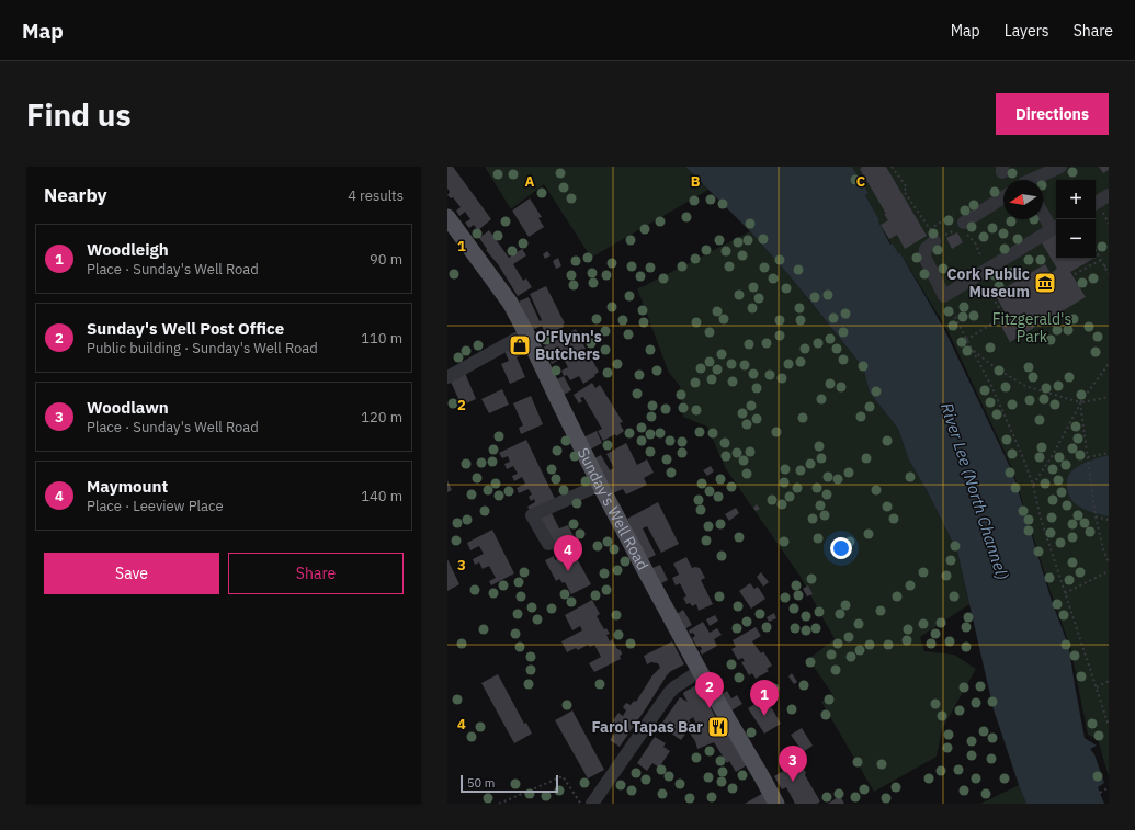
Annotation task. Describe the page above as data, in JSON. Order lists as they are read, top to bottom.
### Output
{
  "streets": {
    "main road": ["Sunday's Well Road"]
  },
  "water": ["River Lee (North Channel)"],
  "parks": ["Fitzgerald's Park"],
  "places": {
    "museum": ["Cork Public Museum"],
    "shop": ["O'Flynn's Butchers"],
    "restaurant": ["Farol Tapas Bar"]
  },
  "scale_bar": "50 m",
  "north": "left",
  "page": {
    "header": "Map",
    "nav": ["Map", "Layers", "Share"],
    "buttons": [
      "Directions",
      ["Save", "Share"]
    ],
    "title": "Find us",
    "heading": ["Nearby", "4 results"],
    "map_buttons": ["+", "−"],
    "list": [
      {
        "mark": "1",
        "name": "Woodleigh",
        "note": "Place · Sunday's Well Road",
        "value": "90 m"
      },
      {
        "mark": "2",
        "name": "Sunday's Well Post Office",
        "note": "Public building · Sunday's Well Road",
        "value": "110 m"
      },
      {
        "mark": "3",
        "name": "Woodlawn",
        "note": "Place · Sunday's Well Road",
        "value": "120 m"
      },
      {
        "mark": "4",
        "name": "Maymount",
        "note": "Place · Leeview Place",
        "value": "140 m"
      }
    ],
    "pins": [
      "4",
      "2",
      "1",
      "3"
    ],
    "scale": "50 m"
  },
  "grid": {
    "columns": ["A", "B", "C"],
    "rows": [
      "1",
      "2",
      "3",
      "4"
    ]
  }
}
